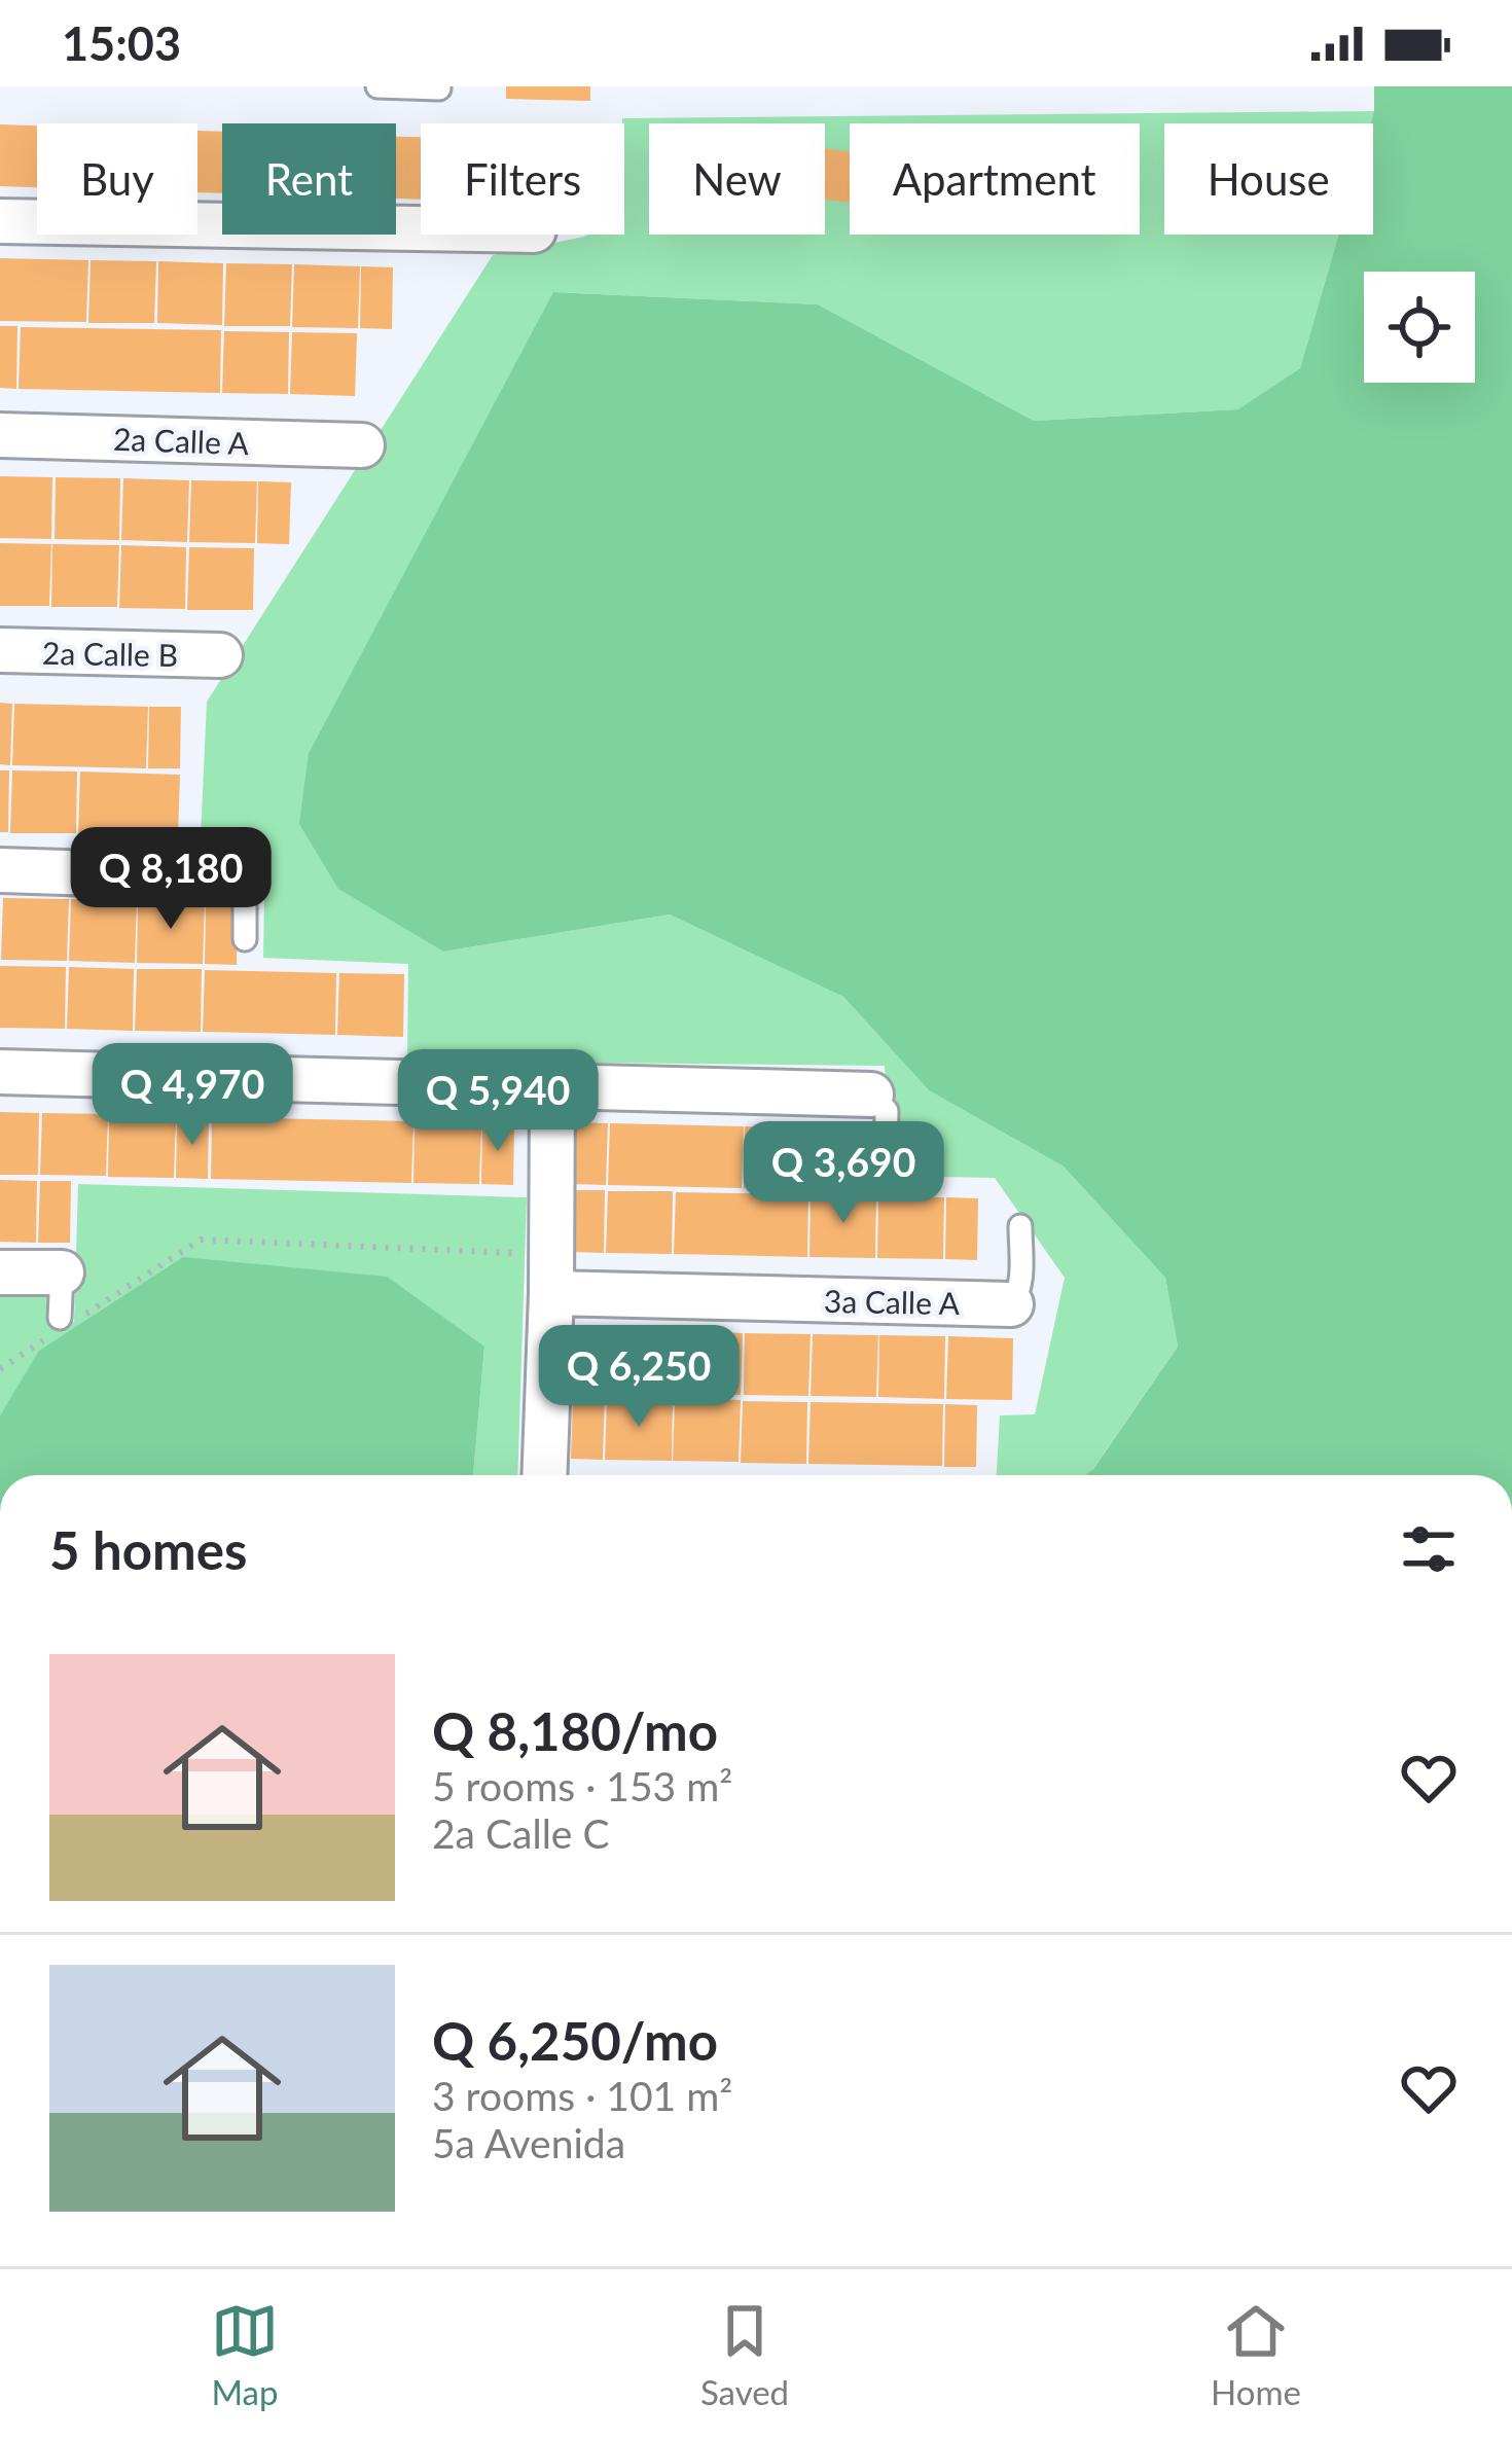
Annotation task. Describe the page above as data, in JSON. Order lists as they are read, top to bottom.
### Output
{
  "streets": {
    "street": ["2a Calle A", "2a Calle B", "3a Calle A"]
  },
  "page": {
    "status": "15:03",
    "chip": [
      "Buy",
      "Rent",
      "Filters",
      "New",
      "Apartment",
      "House"
    ],
    "price": [
      "Q 8,180",
      "Q 4,970",
      "Q 5,940",
      "Q 3,690",
      "Q 6,250"
    ],
    "heading": "5 homes",
    "list": [
      {
        "name": "Q 8,180/mo",
        "note": "5 rooms · 153 m² · 2a Calle C"
      },
      {
        "name": "Q 6,250/mo",
        "note": "3 rooms · 101 m² · 5a Avenida"
      }
    ],
    "tabs": ["Map", "Saved", "Home"]
  }
}
